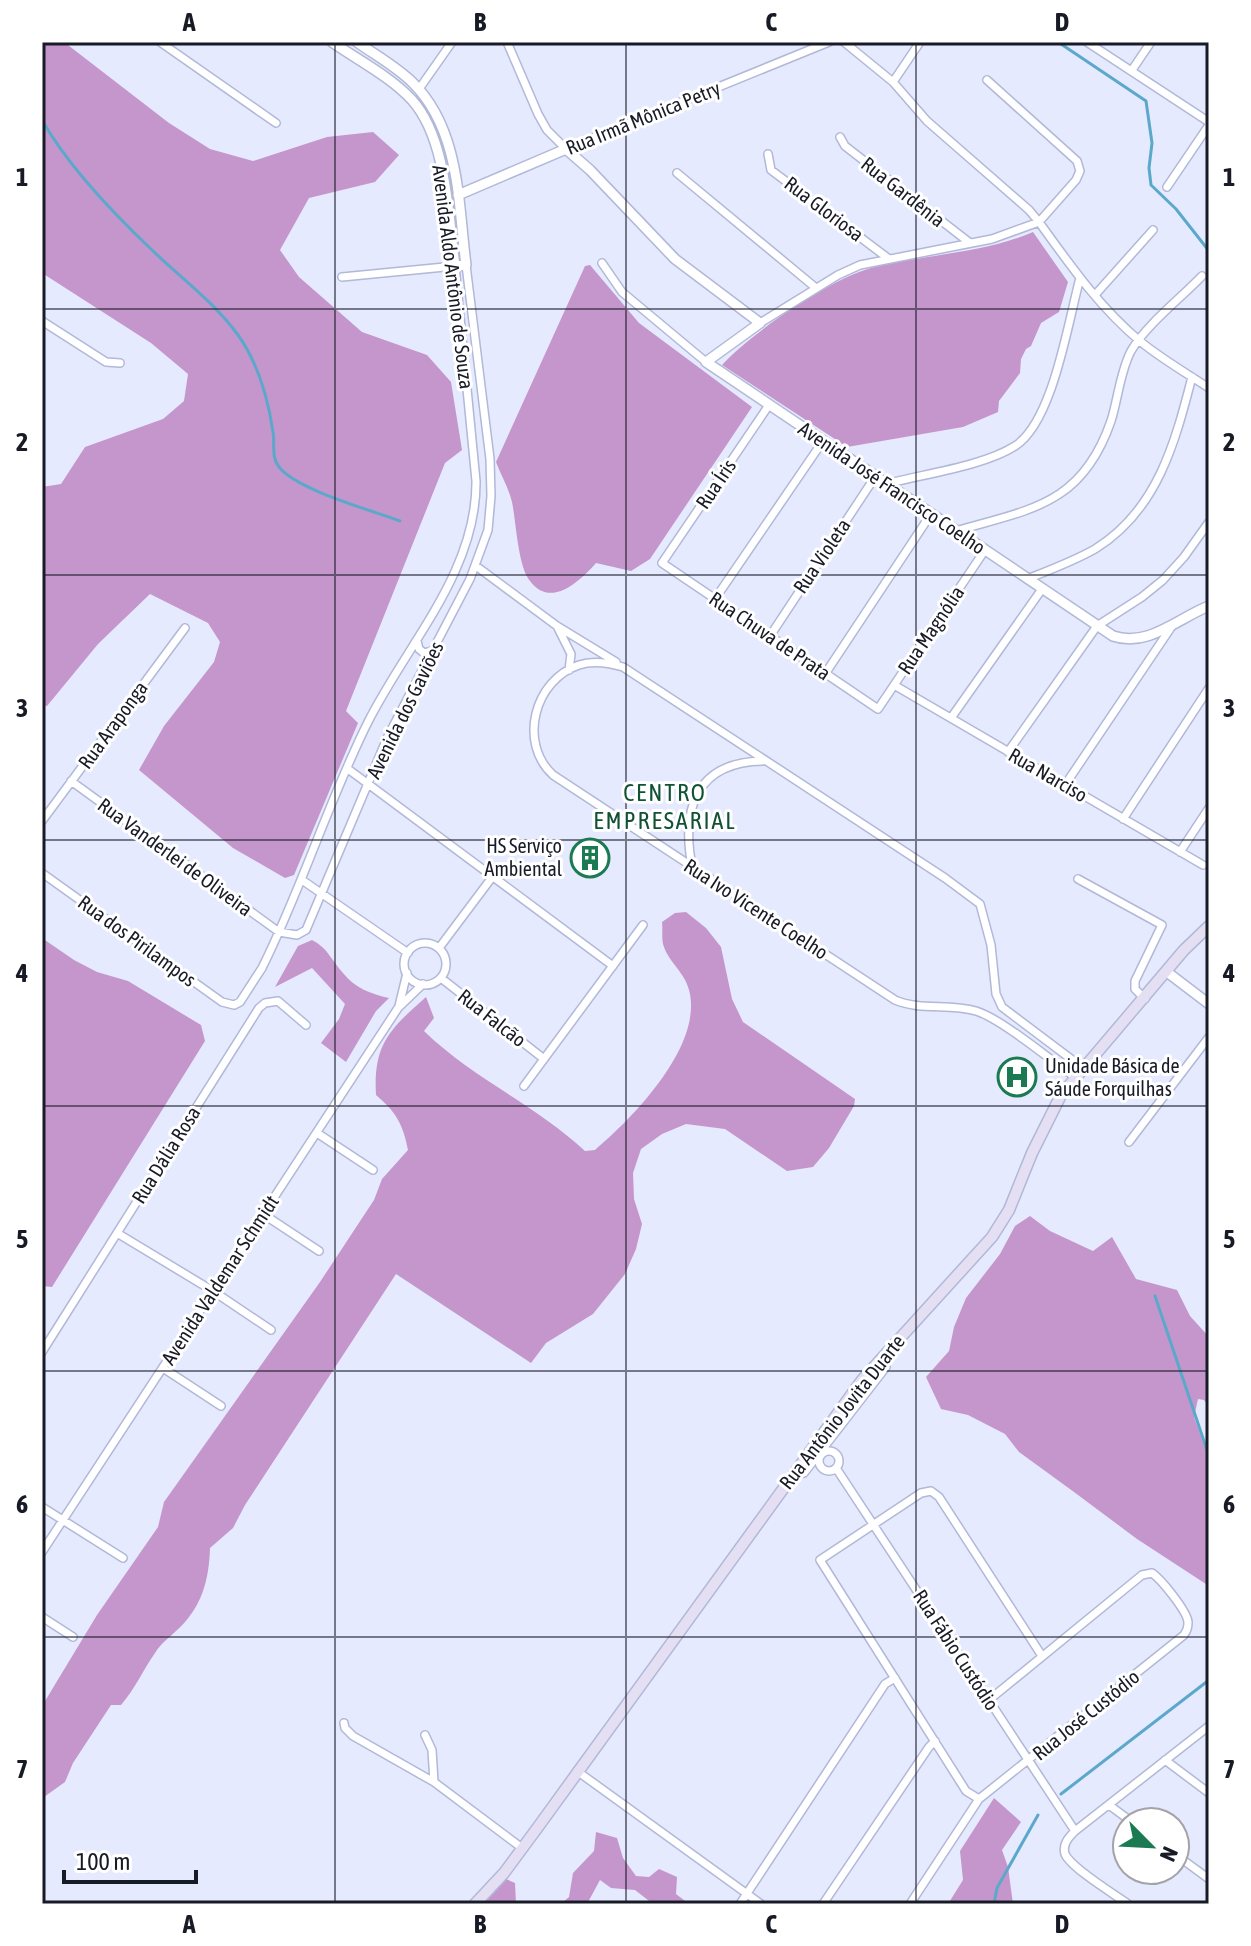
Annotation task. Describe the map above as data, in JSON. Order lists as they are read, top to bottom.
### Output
{
  "streets": {
    "main road": ["Rua Antônio Jovita Duarte"],
    "street": [
      "Rua Irmã Mônica Petry",
      "Rua Gardênia",
      "Rua Gloriosa",
      "Avenida Aldo Antônio de Souza",
      "Rua Íris",
      "Avenida José Francisco Coelho",
      "Rua Violeta",
      "Rua Magnólia",
      "Rua Chuva de Prata",
      "Avenida dos Gaviões",
      "Rua Araponga",
      "Rua Narciso",
      "Rua Vanderlei de Oliveira",
      "Rua Ivo Vicente Coelho",
      "Rua dos Pirilampos",
      "Rua Falcão",
      "Rua Dália Rosa",
      "Avenida Valdemar Schmidt",
      "Rua Fábio Custódio",
      "Rua José Custódio"
    ]
  },
  "crossings": [
    ["Rua Irmã Mônica Petry", "Avenida Aldo Antônio de Souza"],
    ["Avenida Aldo Antônio de Souza", "Avenida dos Gaviões"],
    ["Rua Íris", "Avenida José Francisco Coelho"],
    ["Rua Íris", "Rua Chuva de Prata"],
    ["Avenida José Francisco Coelho", "Rua Violeta"],
    ["Avenida José Francisco Coelho", "Rua Magnólia"],
    ["Rua Violeta", "Rua Chuva de Prata"],
    ["Rua Magnólia", "Rua Chuva de Prata"],
    ["Rua Magnólia", "Rua Narciso"],
    ["Avenida dos Gaviões", "Rua Vanderlei de Oliveira"],
    ["Avenida dos Gaviões", "Rua dos Pirilampos"],
    ["Rua Araponga", "Rua Vanderlei de Oliveira"],
    ["Rua Ivo Vicente Coelho", "Rua Antônio Jovita Duarte"],
    ["Rua Fábio Custódio", "Rua José Custódio"]
  ],
  "districts": ["CENTRO EMPRESARIAL"],
  "places": {
    "building": ["HS Serviço Ambiental"],
    "hospital": ["Unidade Básica de Sáude Forquilhas"]
  },
  "scale_bar": "100 m",
  "north": "bottom right",
  "grid": {
    "columns": [
      "A",
      "B",
      "C",
      "D"
    ],
    "rows": [
      "1",
      "2",
      "3",
      "4",
      "5",
      "6",
      "7"
    ]
  }
}
